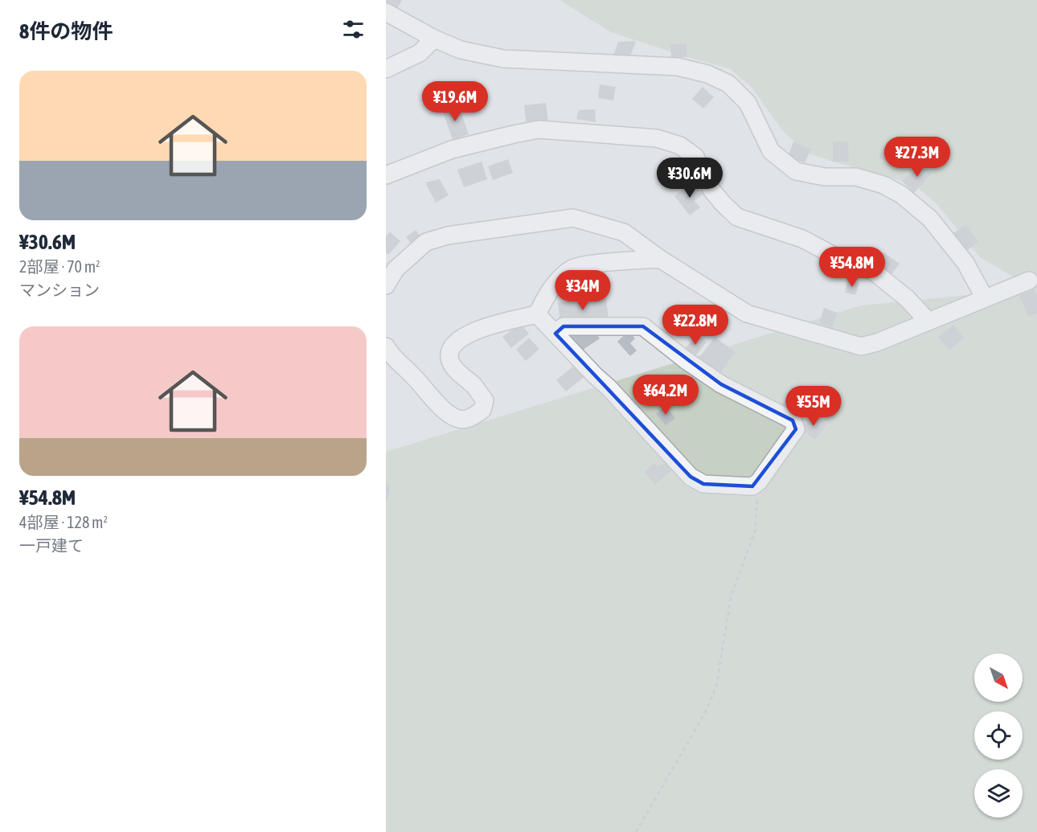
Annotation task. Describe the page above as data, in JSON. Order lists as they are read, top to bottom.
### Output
{
  "north": "bottom right",
  "page": {
    "heading": "8件の物件",
    "list": [
      {
        "name": "¥30.6M",
        "note": "2部屋 · 70 m² · マンション"
      },
      {
        "name": "¥54.8M",
        "note": "4部屋 · 128 m² · 一戸建て"
      }
    ],
    "price": [
      "¥19.6M",
      "¥27.3M",
      "¥30.6M",
      "¥54.8M",
      "¥34M",
      "¥22.8M",
      "¥64.2M",
      "¥55M"
    ]
  }
}
